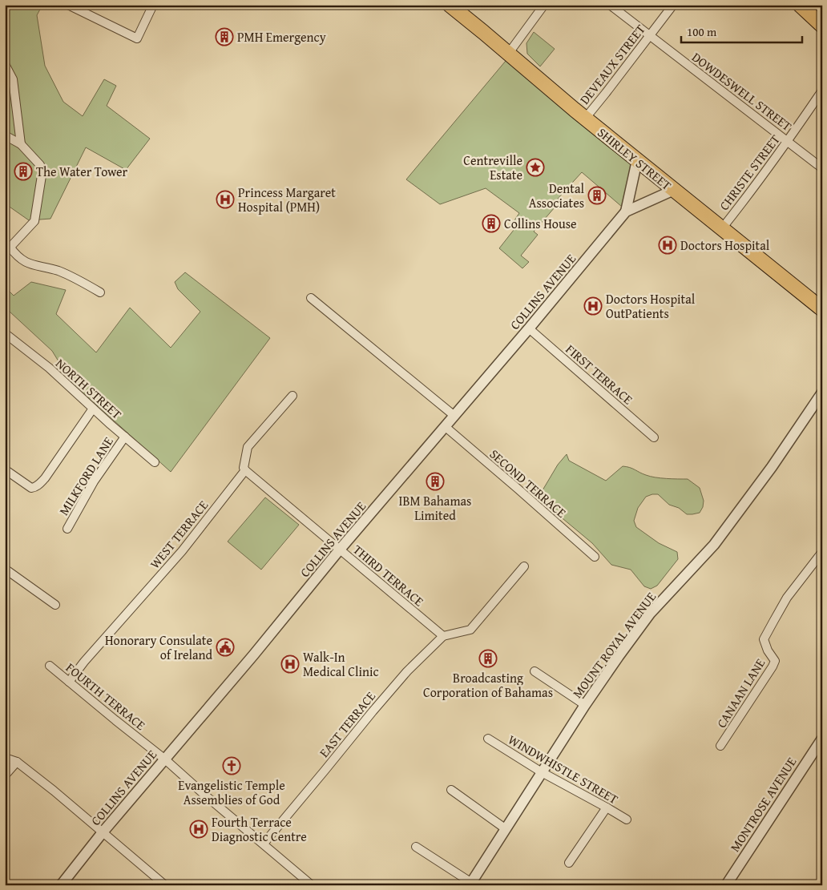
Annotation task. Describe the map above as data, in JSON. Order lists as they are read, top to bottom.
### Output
{
  "streets": {
    "highway": ["SHIRLEY STREET"],
    "street": [
      "DEVEAUX STREET",
      "DOWDESWELL STREET",
      "CHRISTE STREET",
      "COLLINS AVENUE",
      "FIRST TERRACE",
      "NORTH STREET",
      "MILKFORD LANE",
      "SECOND TERRACE",
      "WEST TERRACE",
      "THIRD TERRACE",
      "MOUNT ROYAL AVENUE",
      "CANAAN LANE",
      "FOURTH TERRACE",
      "EAST TERRACE",
      "WINDWHISTLE STREET",
      "MONTROSE AVENUE"
    ]
  },
  "crossings": [
    ["DEVEAUX STREET", "DOWDESWELL STREET"],
    ["DEVEAUX STREET", "SHIRLEY STREET"],
    ["DOWDESWELL STREET", "CHRISTE STREET"],
    ["SHIRLEY STREET", "CHRISTE STREET"],
    ["SHIRLEY STREET", "COLLINS AVENUE"],
    ["COLLINS AVENUE", "FIRST TERRACE"],
    ["COLLINS AVENUE", "SECOND TERRACE"],
    ["COLLINS AVENUE", "THIRD TERRACE"],
    ["COLLINS AVENUE", "FOURTH TERRACE"],
    ["NORTH STREET", "MILKFORD LANE"],
    ["WEST TERRACE", "THIRD TERRACE"],
    ["WEST TERRACE", "FOURTH TERRACE"],
    ["THIRD TERRACE", "EAST TERRACE"],
    ["MOUNT ROYAL AVENUE", "WINDWHISTLE STREET"],
    ["FOURTH TERRACE", "EAST TERRACE"]
  ],
  "places": {
    "building": [
      "PMH Emergency",
      "The Water Tower",
      "Dental Associates",
      "Collins House",
      "IBM Bahamas Limited",
      "Broadcasting Corporation of Bahamas"
    ],
    "place": ["Centreville Estate"],
    "hospital": [
      "Princess Margaret Hospital (PMH)",
      "Doctors Hospital",
      "Doctors Hospital OutPatients",
      "Walk-In Medical Clinic",
      "Fourth Terrace Diagnostic Centre"
    ],
    "public building": ["Honorary Consulate of Ireland"],
    "church": ["Evangelistic Temple Assemblies of God"]
  },
  "scale_bar": "100 m"
}
